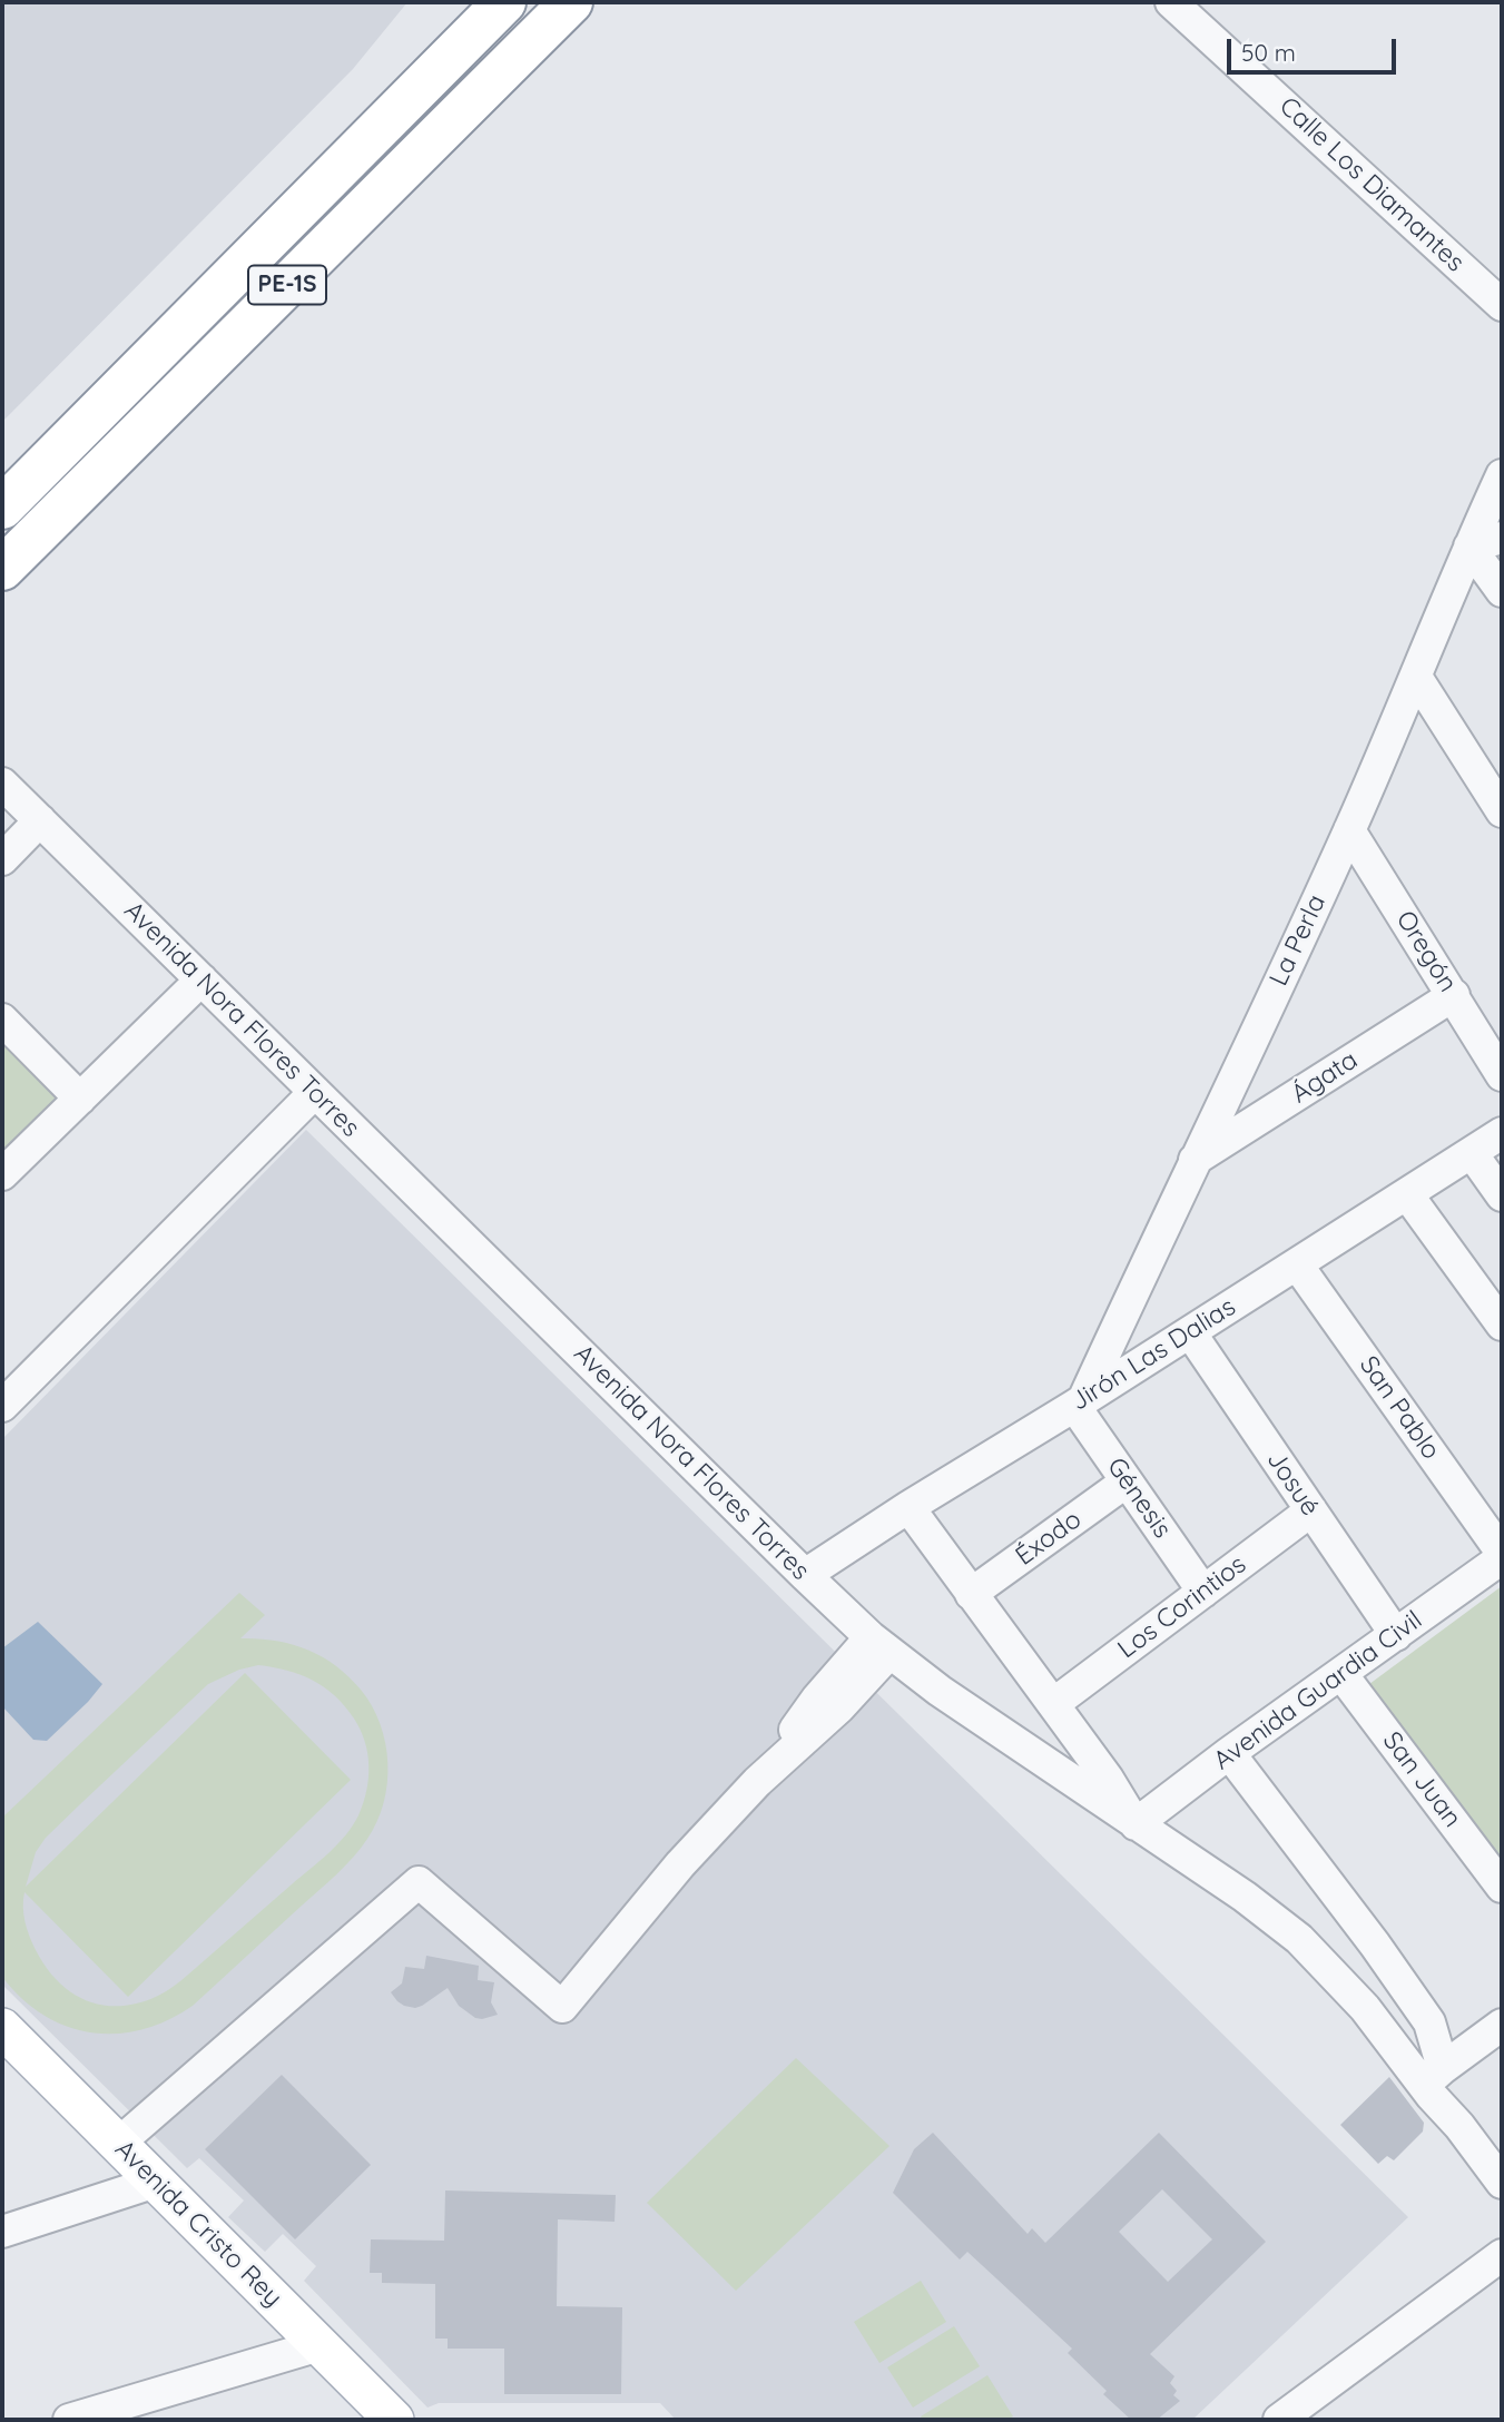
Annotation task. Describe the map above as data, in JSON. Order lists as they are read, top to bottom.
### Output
{
  "streets": {
    "highway": ["PE-1S"],
    "main road": ["Avenida Cristo Rey"],
    "street": [
      "Calle Los Diamantes",
      "La Perla",
      "Oregón",
      "Avenida Nora Flores Torres",
      "Ágata",
      "Jirón Las Dalias",
      "San Pablo",
      "Josué",
      "Génesis",
      "Éxodo",
      "Los Corintios",
      "Avenida Guardia Civil",
      "San Juan"
    ]
  },
  "crossings": [
    ["La Perla", "Oregón"],
    ["La Perla", "Ágata"],
    ["La Perla", "Jirón Las Dalias"],
    ["La Perla", "Génesis"],
    ["Oregón", "Ágata"],
    ["Avenida Nora Flores Torres", "Jirón Las Dalias"],
    ["Avenida Nora Flores Torres", "Avenida Guardia Civil"],
    ["Jirón Las Dalias", "San Pablo"],
    ["Jirón Las Dalias", "Josué"],
    ["Jirón Las Dalias", "Génesis"],
    ["San Pablo", "Avenida Guardia Civil"],
    ["Josué", "Los Corintios"],
    ["Josué", "Avenida Guardia Civil"],
    ["Génesis", "Éxodo"],
    ["Génesis", "Los Corintios"],
    ["Avenida Guardia Civil", "San Juan"]
  ],
  "scale_bar": "50 m"
}
